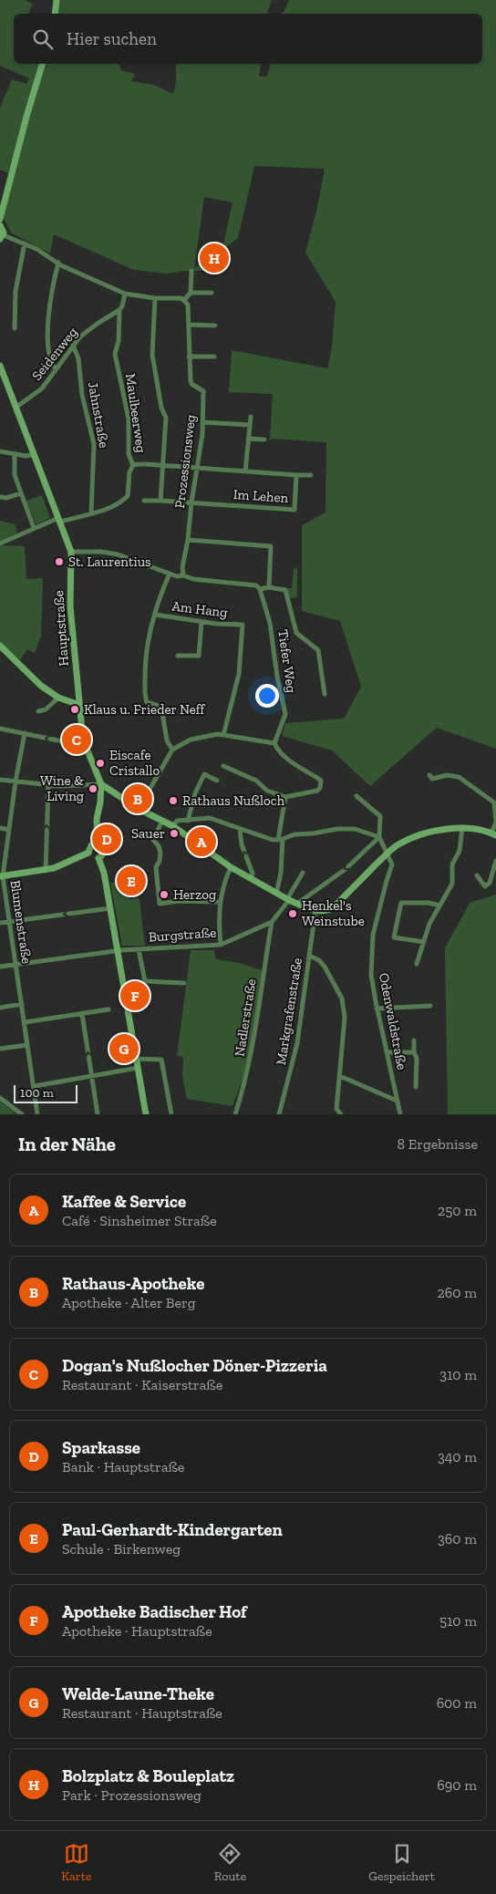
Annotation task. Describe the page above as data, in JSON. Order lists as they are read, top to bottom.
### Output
{
  "streets": {
    "main road": ["Hauptstraße"],
    "street": [
      "Seidenweg",
      "Maulbeerweg",
      "Jahnstraße",
      "Prozessionsweg",
      "Im Lehen",
      "Am Hang",
      "Tiefer Weg",
      "Blumenstraße",
      "Burgstraße",
      "Markgrafenstraße",
      "Nadlerstraße",
      "Odenwaldstraße"
    ]
  },
  "crossings": [
    ["Seidenweg", "Maulbeerweg"],
    ["Seidenweg", "Jahnstraße"],
    ["Seidenweg", "Hauptstraße"],
    ["Maulbeerweg", "Im Lehen"],
    ["Prozessionsweg", "Im Lehen"],
    ["Hauptstraße", "Burgstraße"],
    ["Blumenstraße", "Burgstraße"],
    ["Burgstraße", "Nadlerstraße"]
  ],
  "places": [
    "St. Laurentius",
    "Klaus u. Frieder Neff",
    "Eiscafe Cristallo",
    "Wine & Living",
    "Rathaus Nußloch",
    "Sauer",
    "Herzog",
    "Henkel's Weinstube"
  ],
  "scale_bar": "100 m",
  "page": {
    "search": "Hier suchen",
    "pins": [
      "H",
      "C",
      "B",
      "D",
      "A",
      "E",
      "F",
      "G"
    ],
    "scale": "100 m",
    "heading": ["In der Nähe", "8 Ergebnisse"],
    "list": [
      {
        "mark": "A",
        "name": "Kaffee & Service",
        "note": "Café · Sinsheimer Straße",
        "value": "250 m"
      },
      {
        "mark": "B",
        "name": "Rathaus-Apotheke",
        "note": "Apotheke · Alter Berg",
        "value": "260 m"
      },
      {
        "mark": "C",
        "name": "Dogan's Nußlocher Döner-Pizzeria",
        "note": "Restaurant · Kaiserstraße",
        "value": "310 m"
      },
      {
        "mark": "D",
        "name": "Sparkasse",
        "note": "Bank · Hauptstraße",
        "value": "340 m"
      },
      {
        "mark": "E",
        "name": "Paul-Gerhardt-Kindergarten",
        "note": "Schule · Birkenweg",
        "value": "360 m"
      },
      {
        "mark": "F",
        "name": "Apotheke Badischer Hof",
        "note": "Apotheke · Hauptstraße",
        "value": "510 m"
      },
      {
        "mark": "G",
        "name": "Welde-Laune-Theke",
        "note": "Restaurant · Hauptstraße",
        "value": "600 m"
      },
      {
        "mark": "H",
        "name": "Bolzplatz & Bouleplatz",
        "note": "Park · Prozessionsweg",
        "value": "690 m"
      }
    ],
    "nav": ["Karte", "Route", "Gespeichert"]
  }
}
